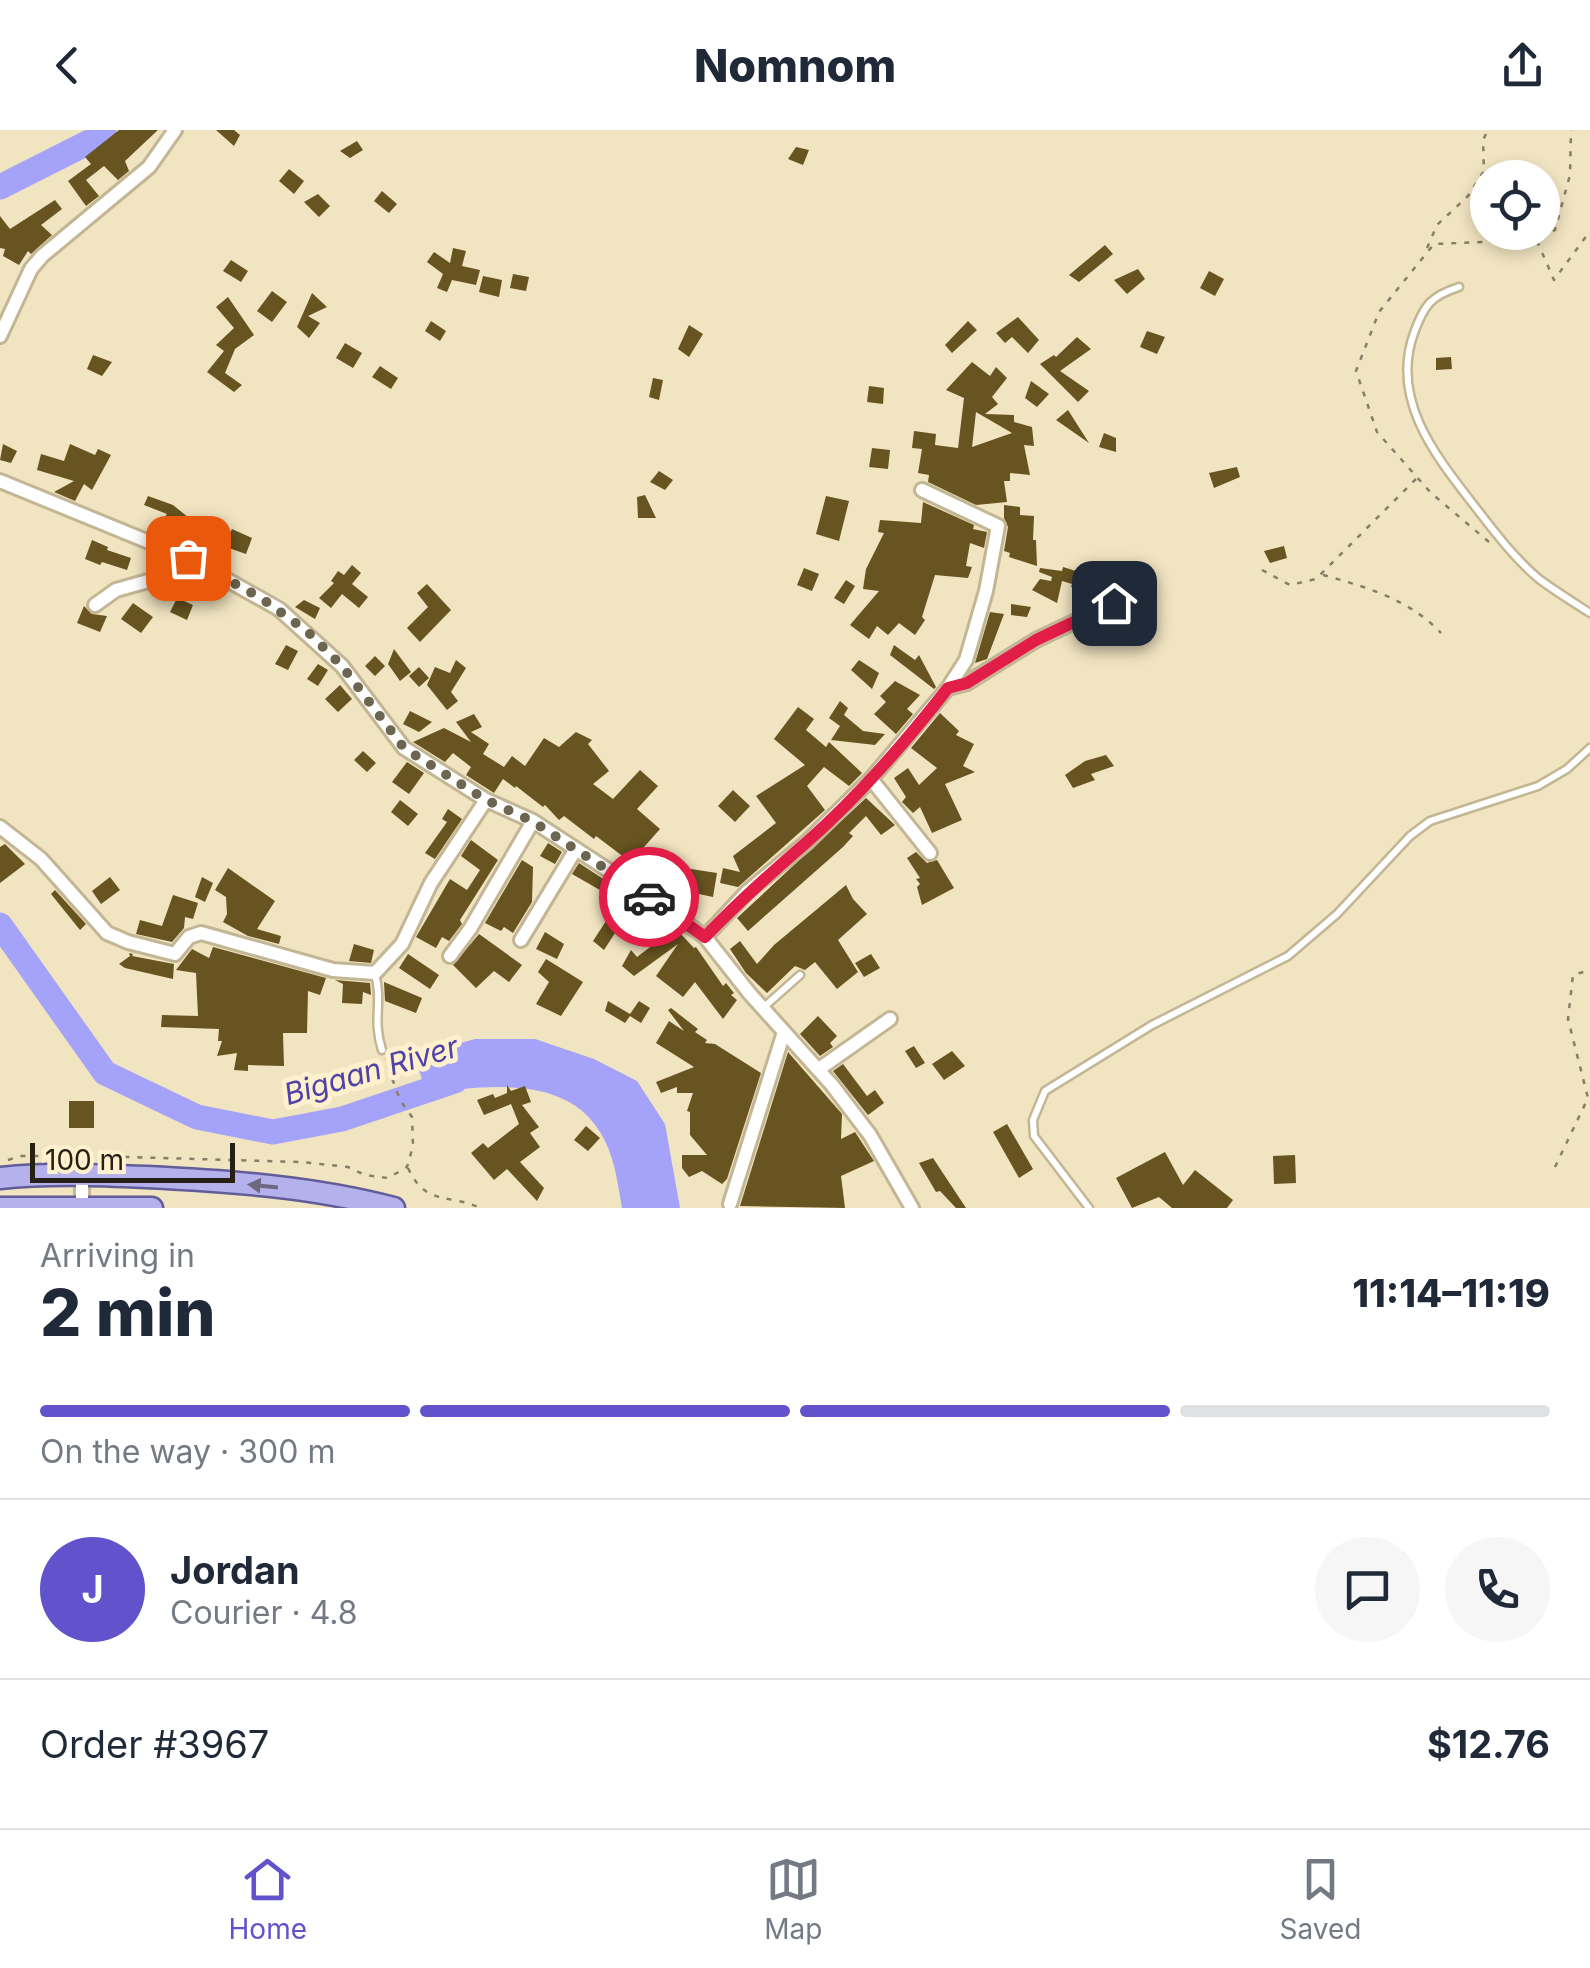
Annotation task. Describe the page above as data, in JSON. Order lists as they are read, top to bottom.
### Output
{
  "water": ["Bigaan River"],
  "scale_bar": "100 m",
  "page": {
    "header": "Nomnom",
    "scale": "100 m",
    "heading": ["2 min", "Arriving in", "11:14–11:19"],
    "panel": [
      "Jordan",
      "Courier · 4.8",
      "Order #3967",
      "$12.76"
    ],
    "bar": "On the way · 300 m",
    "round": "J",
    "tabs": ["Home", "Map", "Saved"]
  }
}
